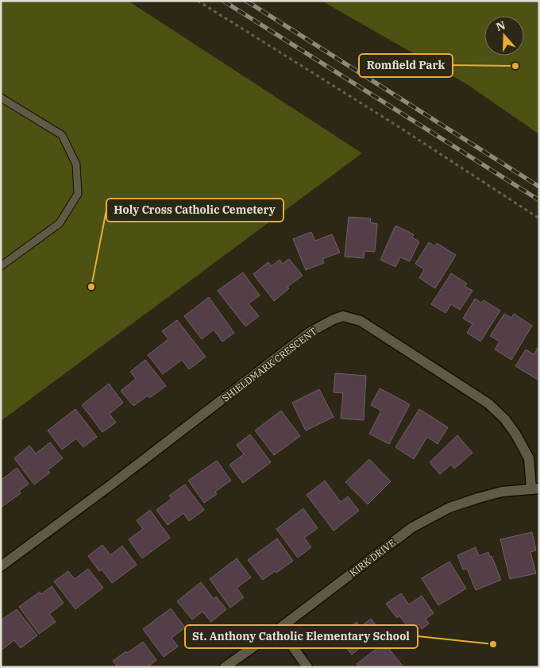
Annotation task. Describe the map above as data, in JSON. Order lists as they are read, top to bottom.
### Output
{
  "streets": {
    "street": ["SHIELDMARK CRESCENT", "KIRK DRIVE"]
  },
  "crossings": [
    ["SHIELDMARK CRESCENT", "KIRK DRIVE"]
  ],
  "places": ["Romfield Park", "Holy Cross Catholic Cemetery", "St. Anthony Catholic Elementary School"],
  "north": "top"
}
